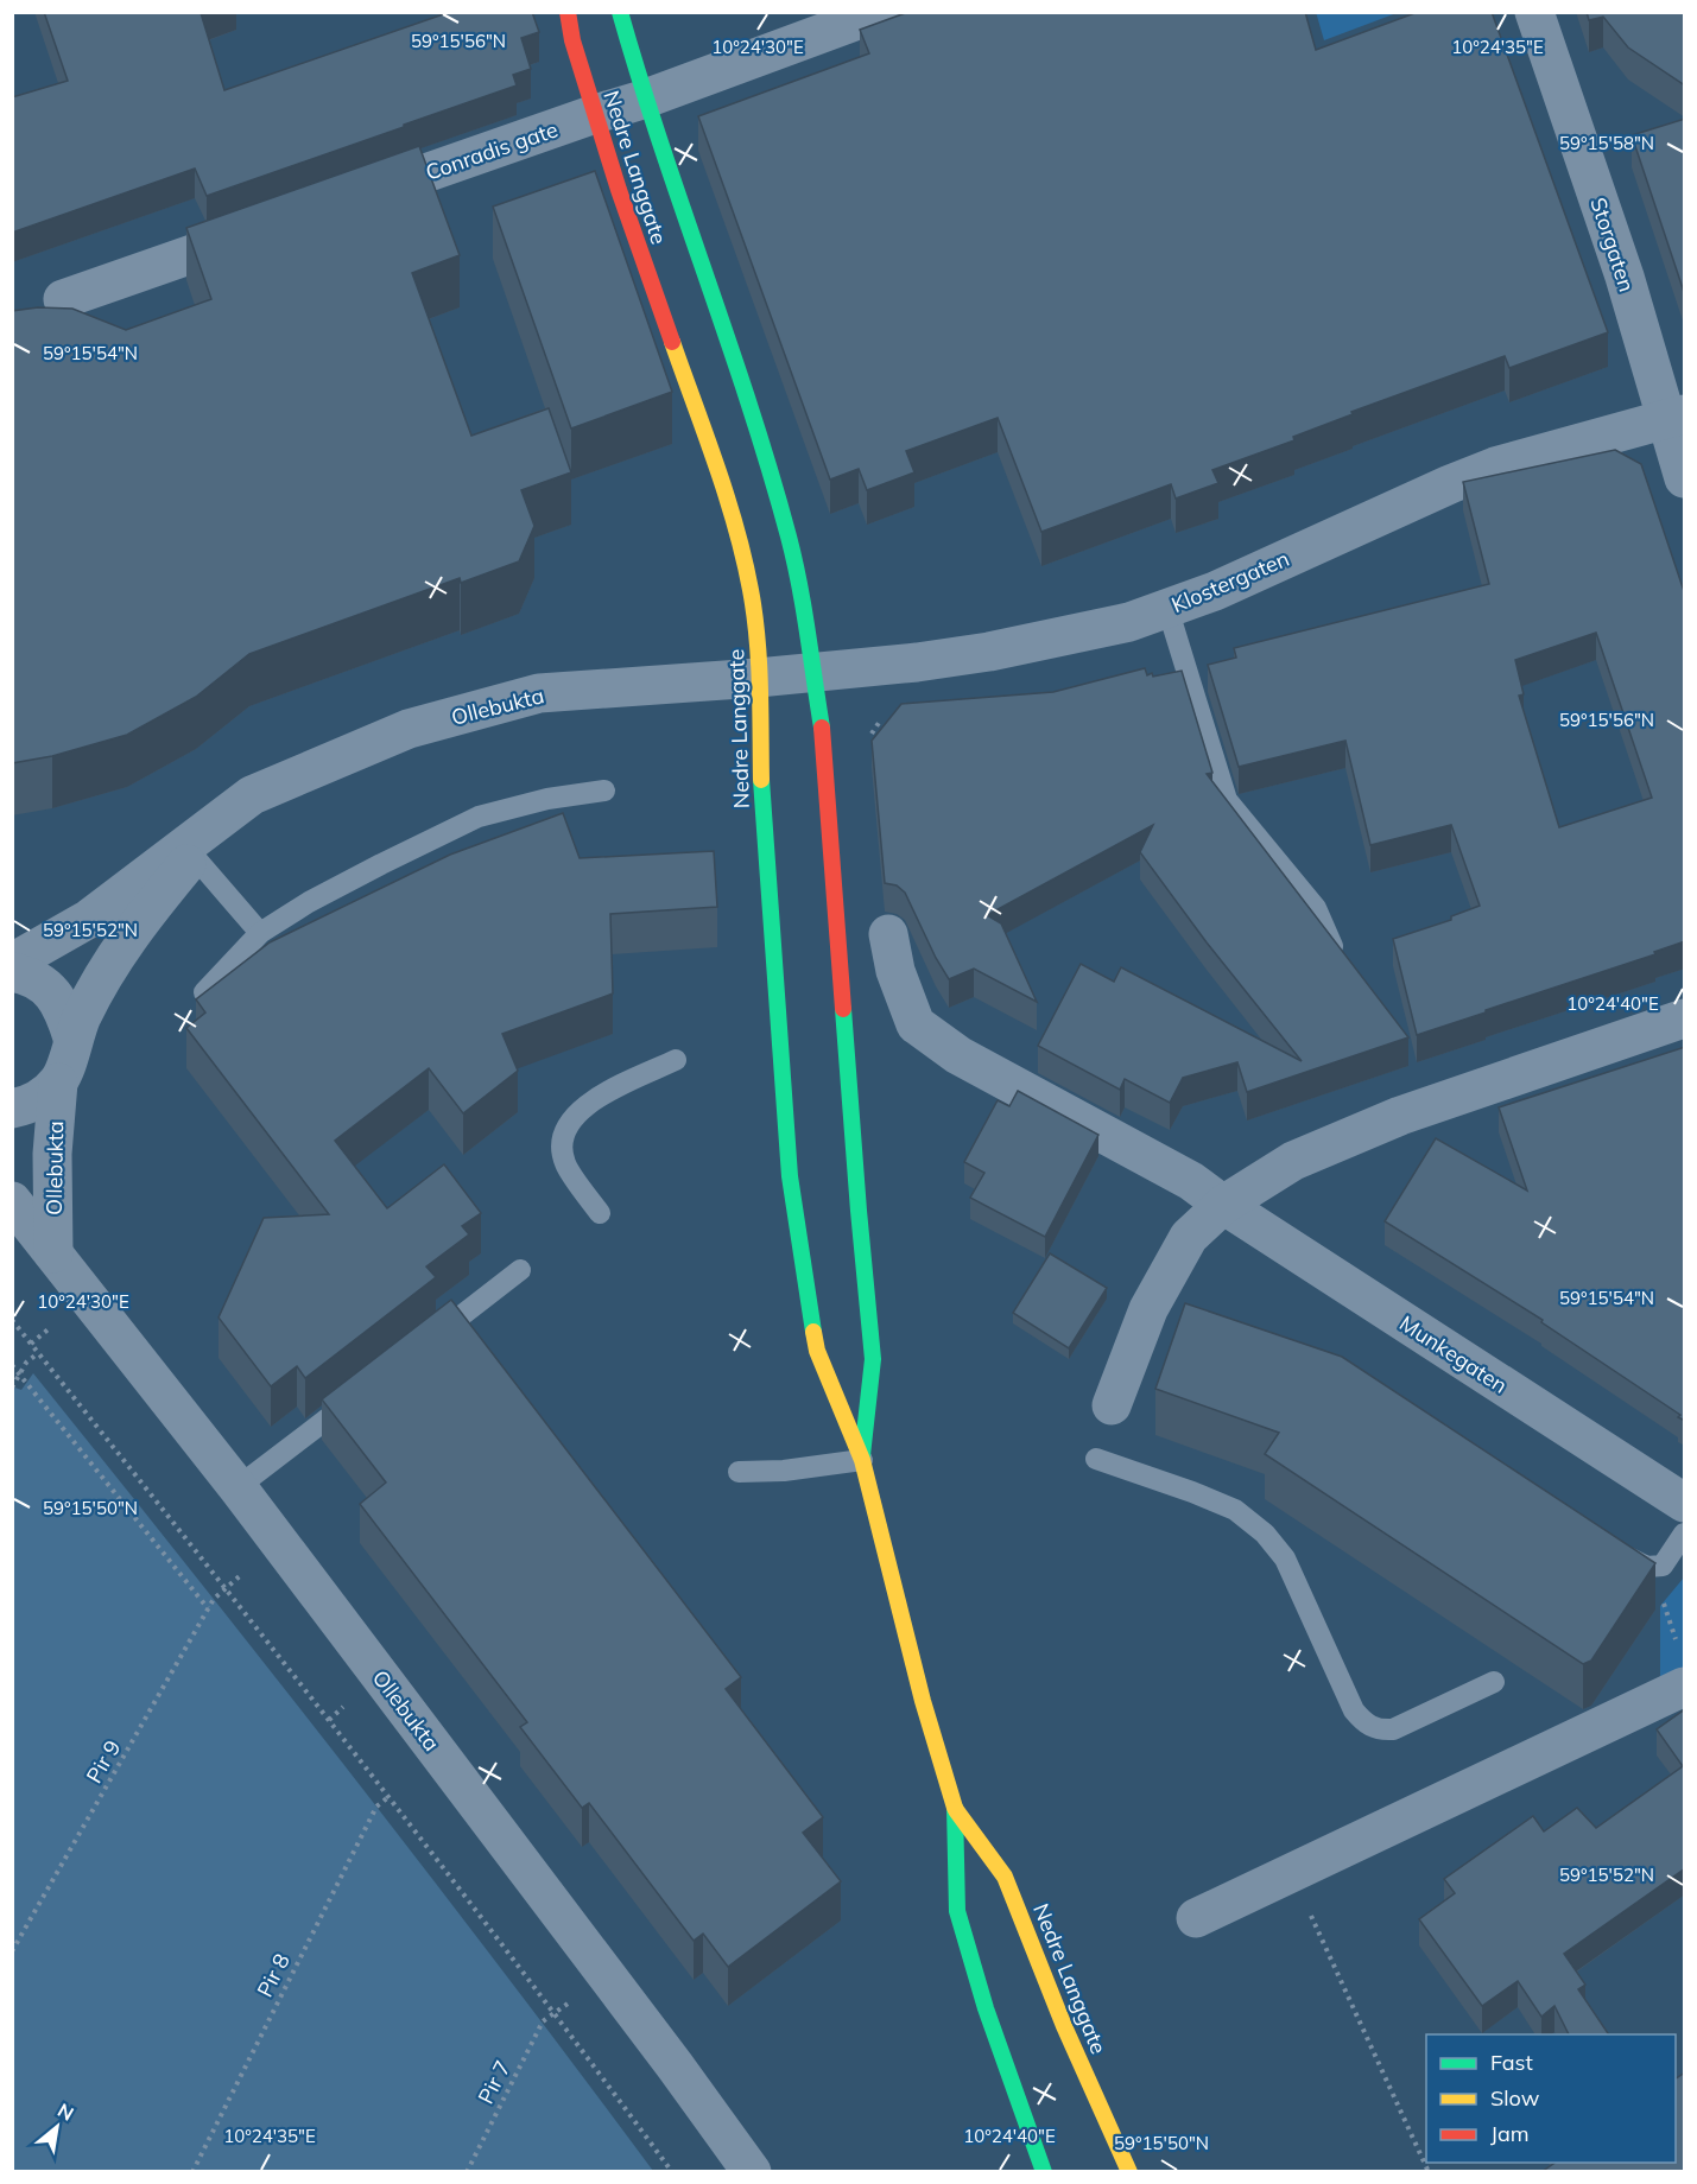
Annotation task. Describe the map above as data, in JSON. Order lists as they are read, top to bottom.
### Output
{
  "streets": {
    "main road": ["Nedre Langgate"],
    "street": [
      "Conradis gate",
      "Storgaten",
      "Klostergaten",
      "Ollebukta",
      "Munkegaten"
    ],
    "path": ["Pir 9", "Pir 8", "Pir 7"]
  },
  "crossings": [
    ["Conradis gate", "Nedre Langgate"],
    ["Nedre Langgate", "Klostergaten"],
    ["Nedre Langgate", "Ollebukta"],
    ["Storgaten", "Klostergaten"],
    ["Klostergaten", "Ollebukta"]
  ],
  "legend": ["Fast", "Slow", "Jam"],
  "north": "top right",
  "coordinates": [
    "59°15'56\"N",
    "10°24'30\"E",
    "10°24'35\"E",
    "59°15'58\"N",
    "59°15'54\"N",
    "59°15'52\"N",
    "10°24'40\"E",
    "59°15'50\"N"
  ]
}
